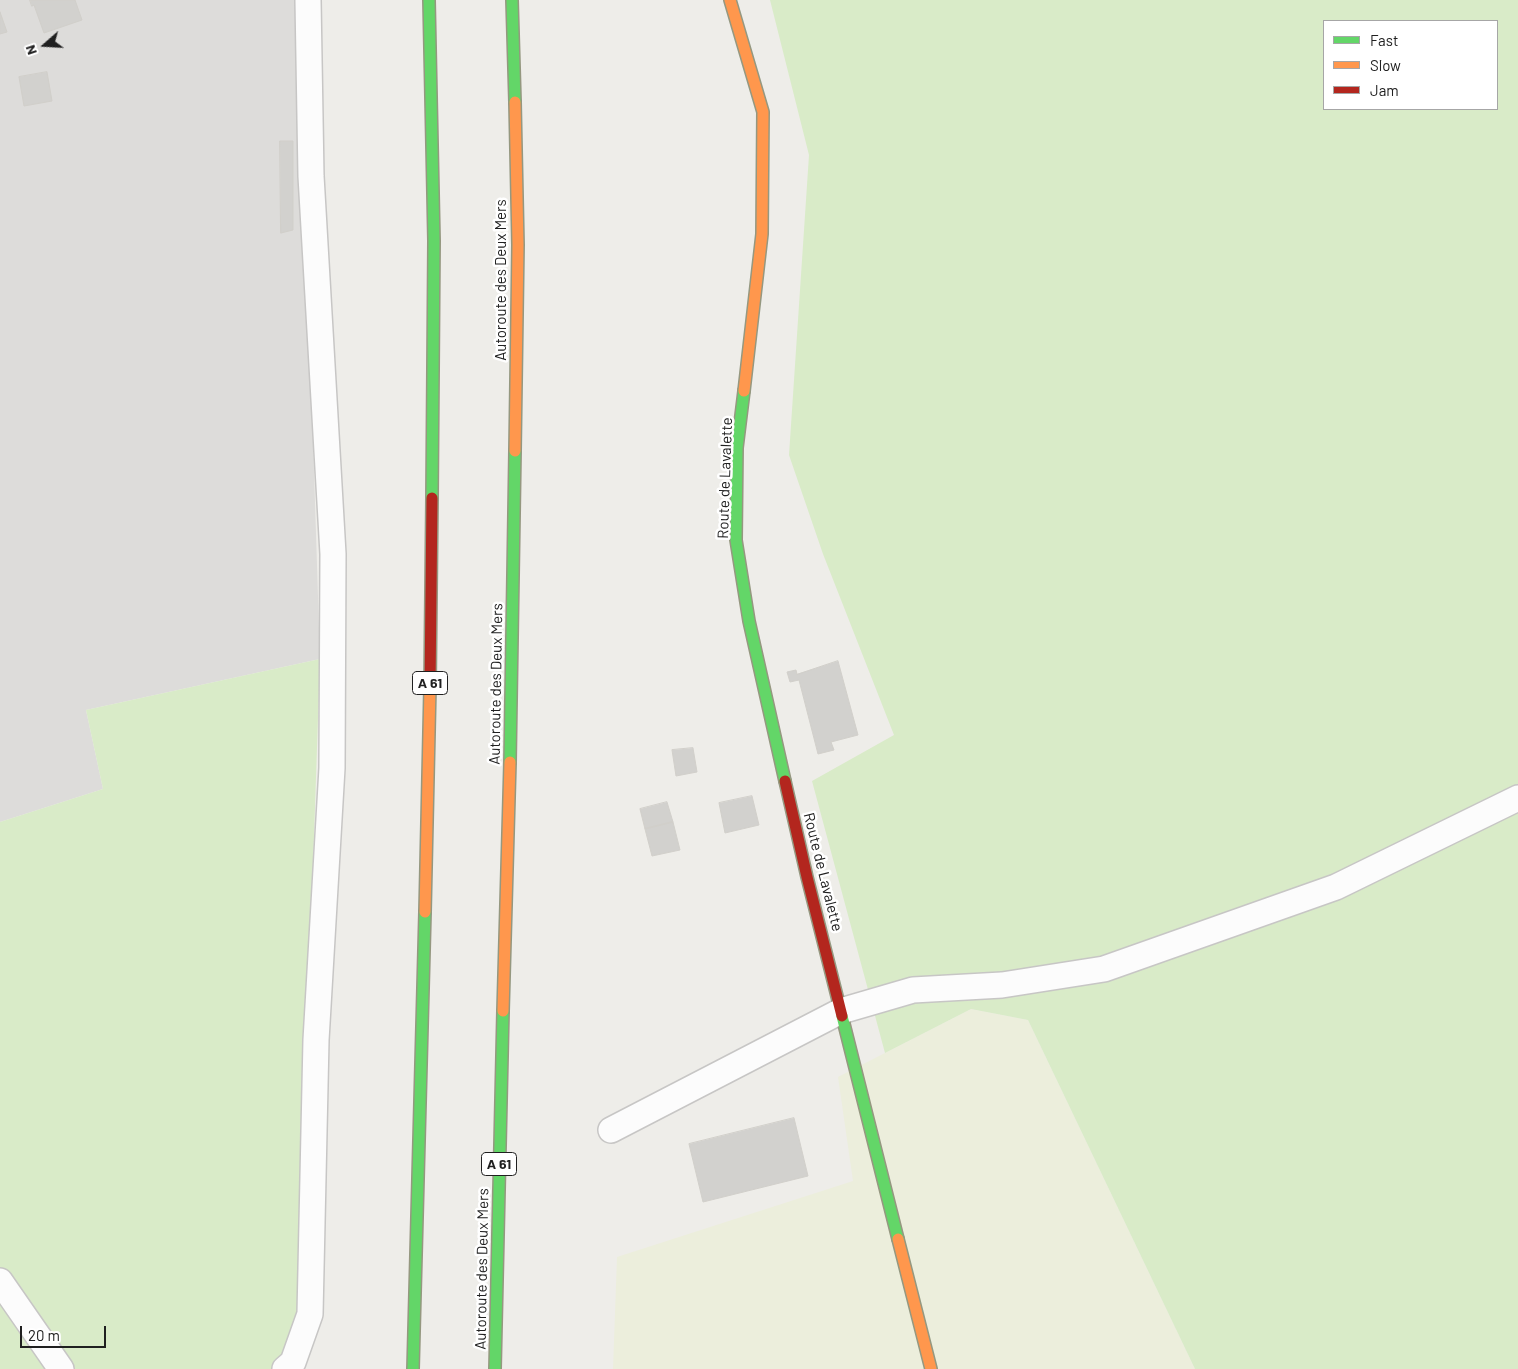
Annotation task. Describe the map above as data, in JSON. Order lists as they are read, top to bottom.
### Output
{
  "streets": {
    "main road": ["Autoroute des Deux Mers", "Route de Lavalette", "A 61"]
  },
  "legend": ["Fast", "Slow", "Jam"],
  "scale_bar": "20 m",
  "north": "left"
}
